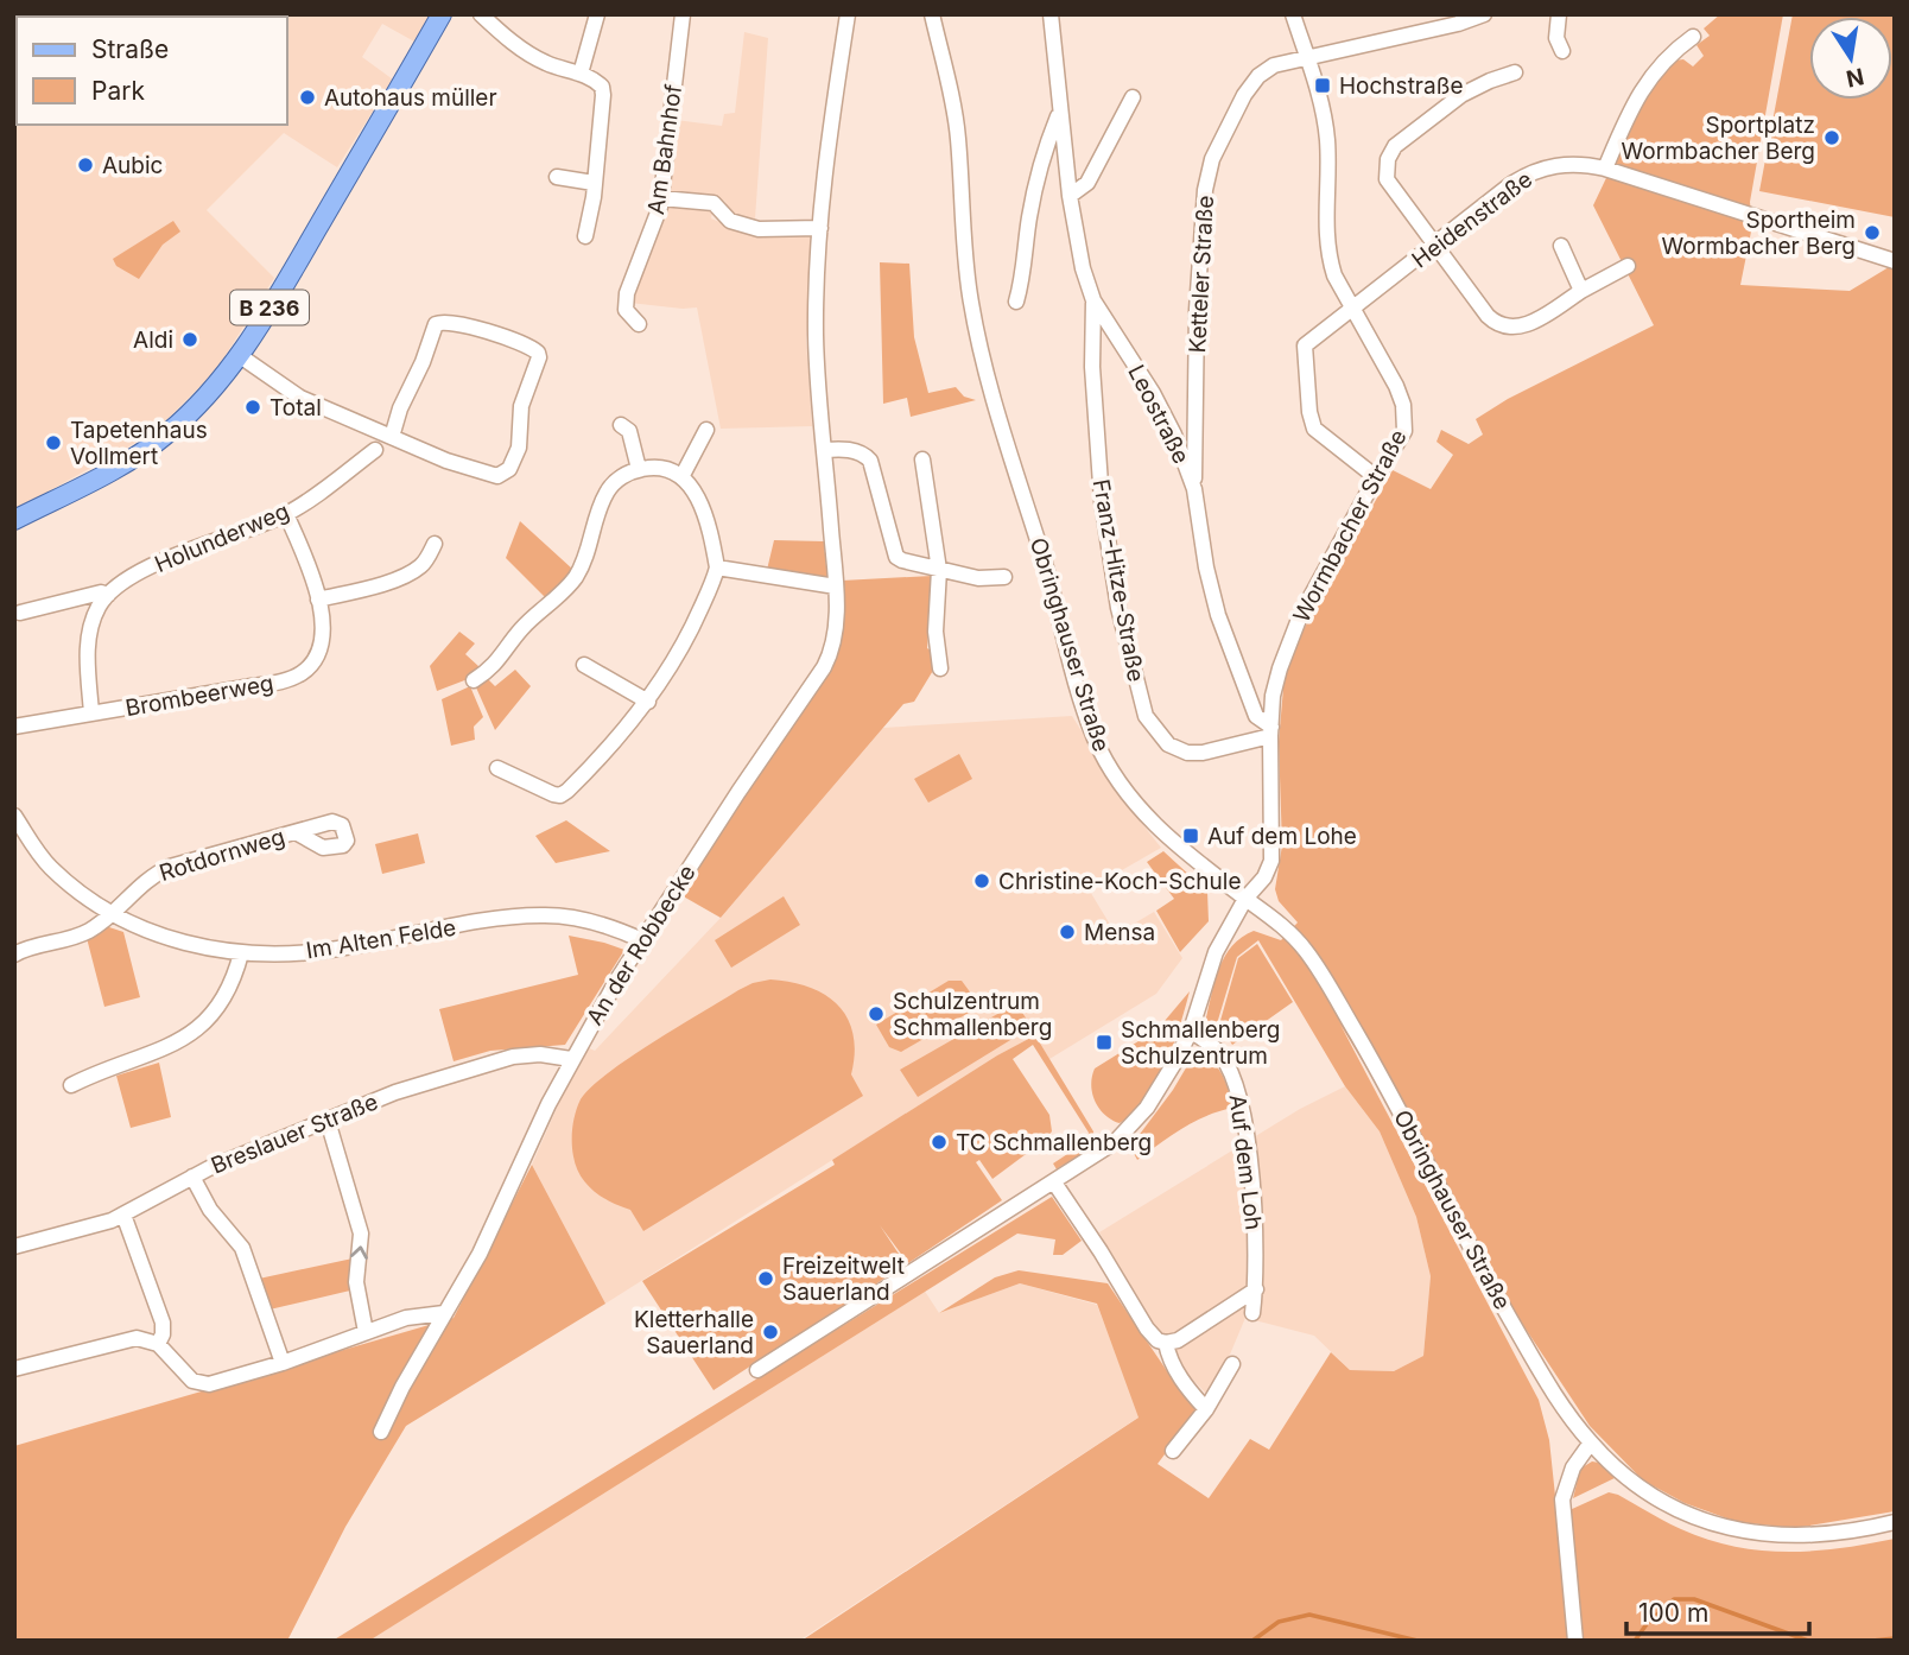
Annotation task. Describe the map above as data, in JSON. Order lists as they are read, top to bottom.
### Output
{
  "streets": {
    "main road": ["B 236"],
    "street": [
      "Am Bahnhof",
      "Heidenstraße",
      "Ketteler Straße",
      "Leostraße",
      "Wormbacher Straße",
      "Holunderweg",
      "Franz-Hitze-Straße",
      "Obringhauser Straße",
      "Brombeerweg",
      "Rotdornweg",
      "Im Alten Felde",
      "An der Robbecke",
      "Breslauer Straße",
      "Auf dem Loh"
    ]
  },
  "crossings": [
    ["Heidenstraße", "Wormbacher Straße"],
    ["Ketteler Straße", "Leostraße"],
    ["Ketteler Straße", "Wormbacher Straße"],
    ["Leostraße", "Wormbacher Straße"],
    ["Leostraße", "Franz-Hitze-Straße"],
    ["Wormbacher Straße", "Franz-Hitze-Straße"],
    ["Wormbacher Straße", "Obringhauser Straße"],
    ["Holunderweg", "Brombeerweg"],
    ["Rotdornweg", "Im Alten Felde"],
    ["Im Alten Felde", "An der Robbecke"],
    ["An der Robbecke", "Breslauer Straße"]
  ],
  "places": {
    "transit": ["Hochstraße", "Auf dem Lohe", "Schmallenberg Schulzentrum"],
    "other": [
      "Autohaus müller",
      "Sportplatz Wormbacher Berg",
      "Aubic",
      "Sportheim Wormbacher Berg",
      "Aldi",
      "Total",
      "Tapetenhaus Vollmert",
      "Christine-Koch-Schule",
      "Mensa",
      "Schulzentrum Schmallenberg",
      "TC Schmallenberg",
      "Freizeitwelt Sauerland",
      "Kletterhalle Sauerland"
    ]
  },
  "legend": ["Straße", "Park"],
  "scale_bar": "100 m",
  "north": "bottom"
}
